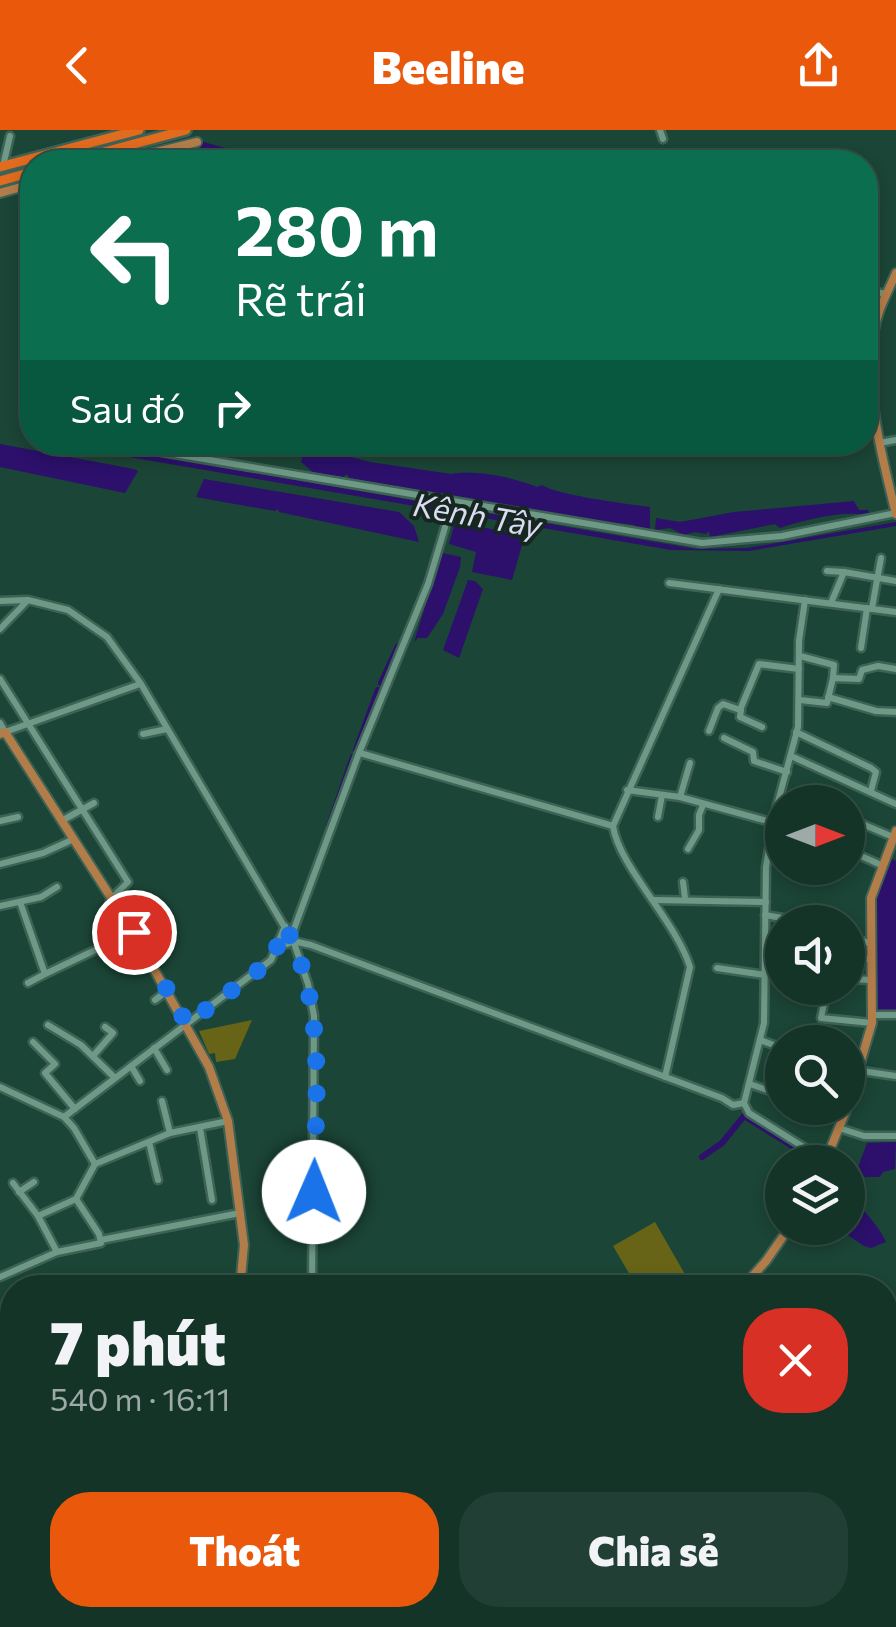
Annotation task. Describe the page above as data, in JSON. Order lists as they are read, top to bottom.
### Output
{
  "water": ["Kênh Tây"],
  "north": "right",
  "page": {
    "header": "Beeline",
    "turn": ["280 m", "Rẽ trái"],
    "then": "Sau đó",
    "heading": ["7 phút", "540 m · 16:11"],
    "buttons": ["Thoát", "Chia sẻ"]
  }
}
